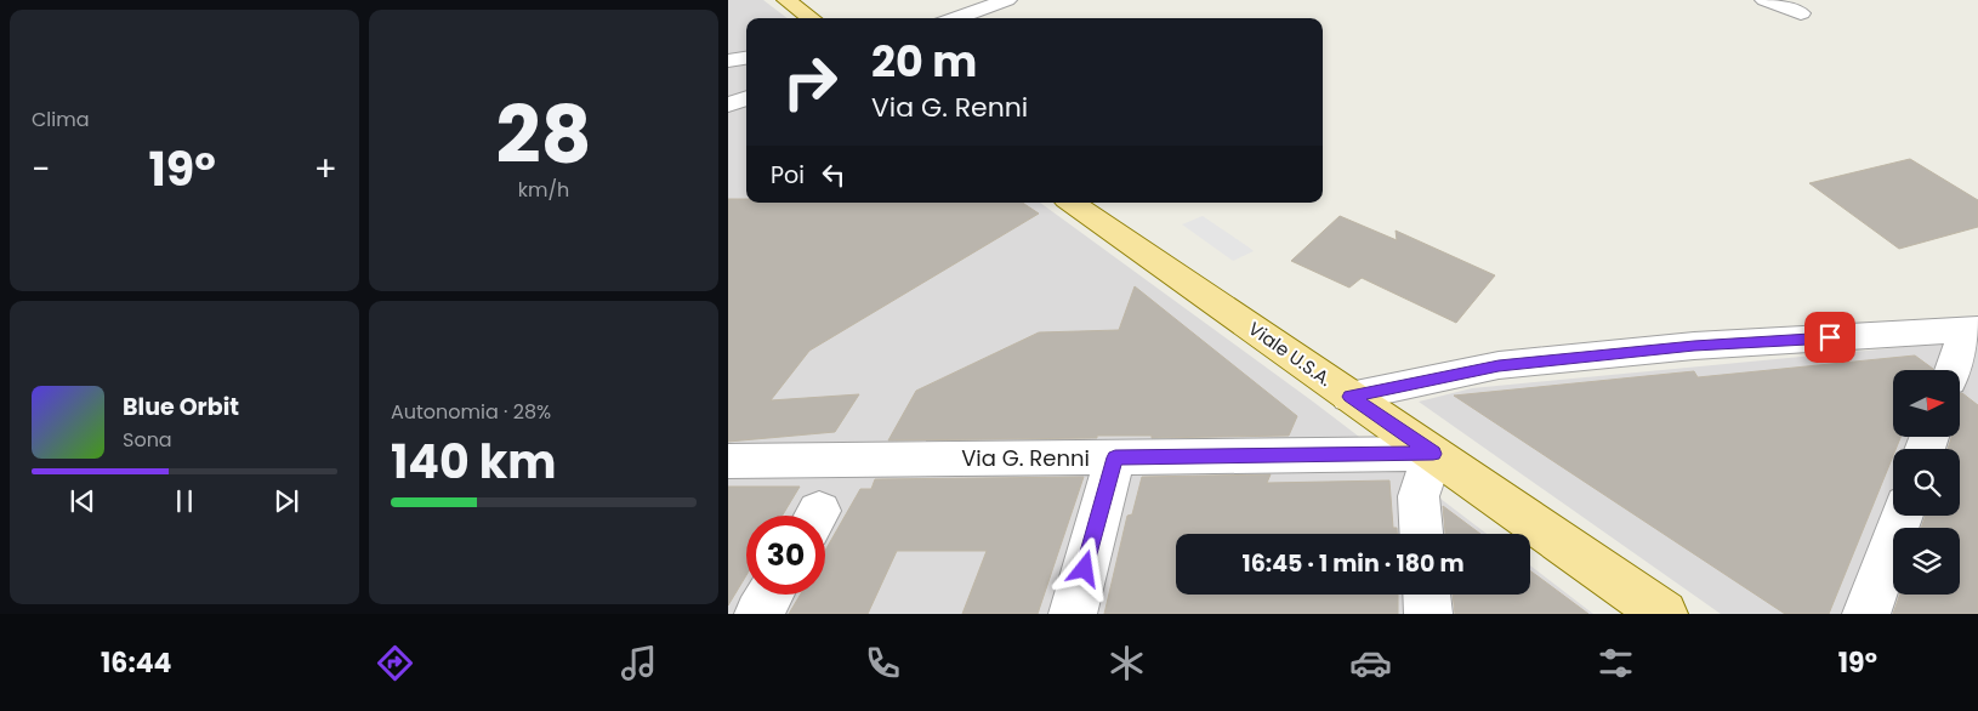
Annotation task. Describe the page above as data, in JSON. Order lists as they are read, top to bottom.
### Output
{
  "streets": {
    "main road": ["Viale U.S.A."],
    "street": ["Via G. Renni"]
  },
  "crossings": [
    ["Viale U.S.A.", "Via G. Renni"]
  ],
  "north": "right",
  "page": {
    "tile": [
      "Clima",
      ["28", "km/h"],
      ["Autonomia · 28%", "140 km"]
    ],
    "turn": ["20 m", "Via G. Renni"],
    "heat": ["−", "19°", "+"],
    "then": "Poi",
    "song": ["Blue Orbit", "Sona"],
    "limit": "30",
    "trip": "16:45 · 1 min · 180 m",
    "tabs": ["16:44", "19°"]
  }
}
